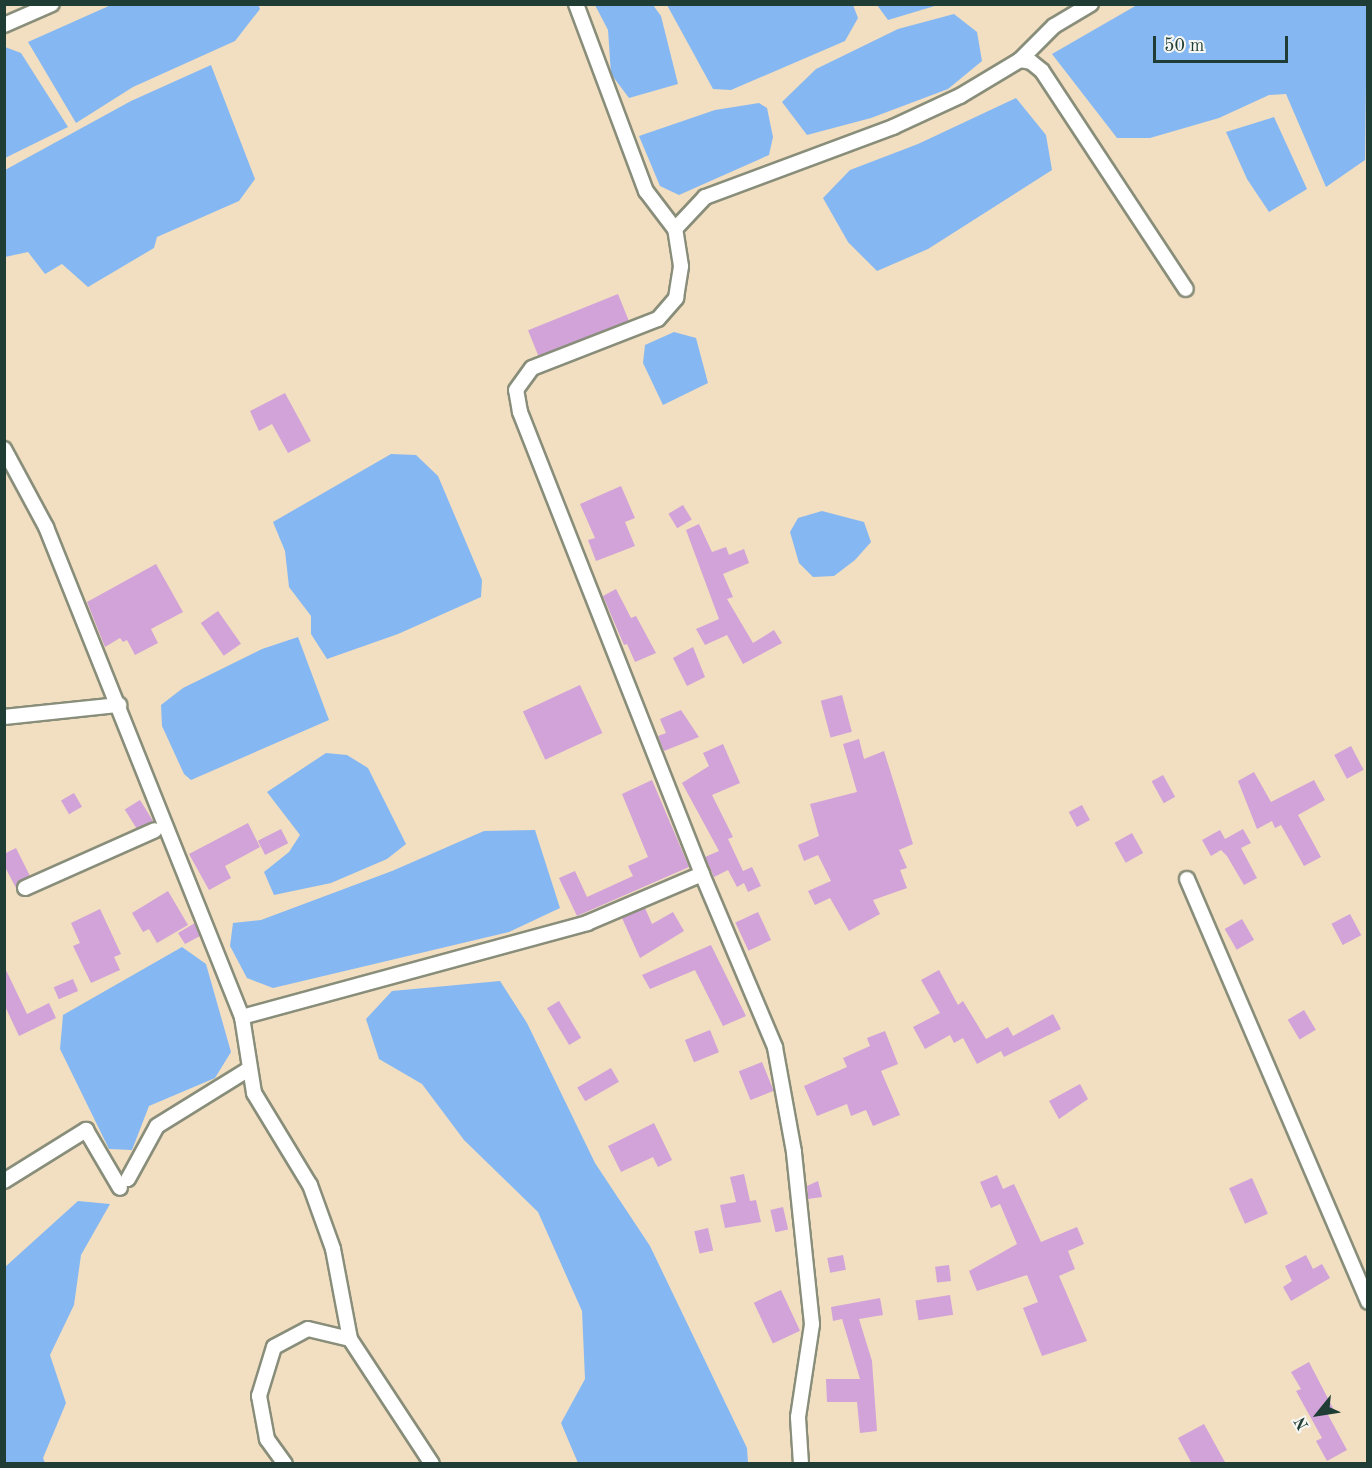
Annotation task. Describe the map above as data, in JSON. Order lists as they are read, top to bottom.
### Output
{
  "scale_bar": "50 m",
  "north": "bottom left"
}
